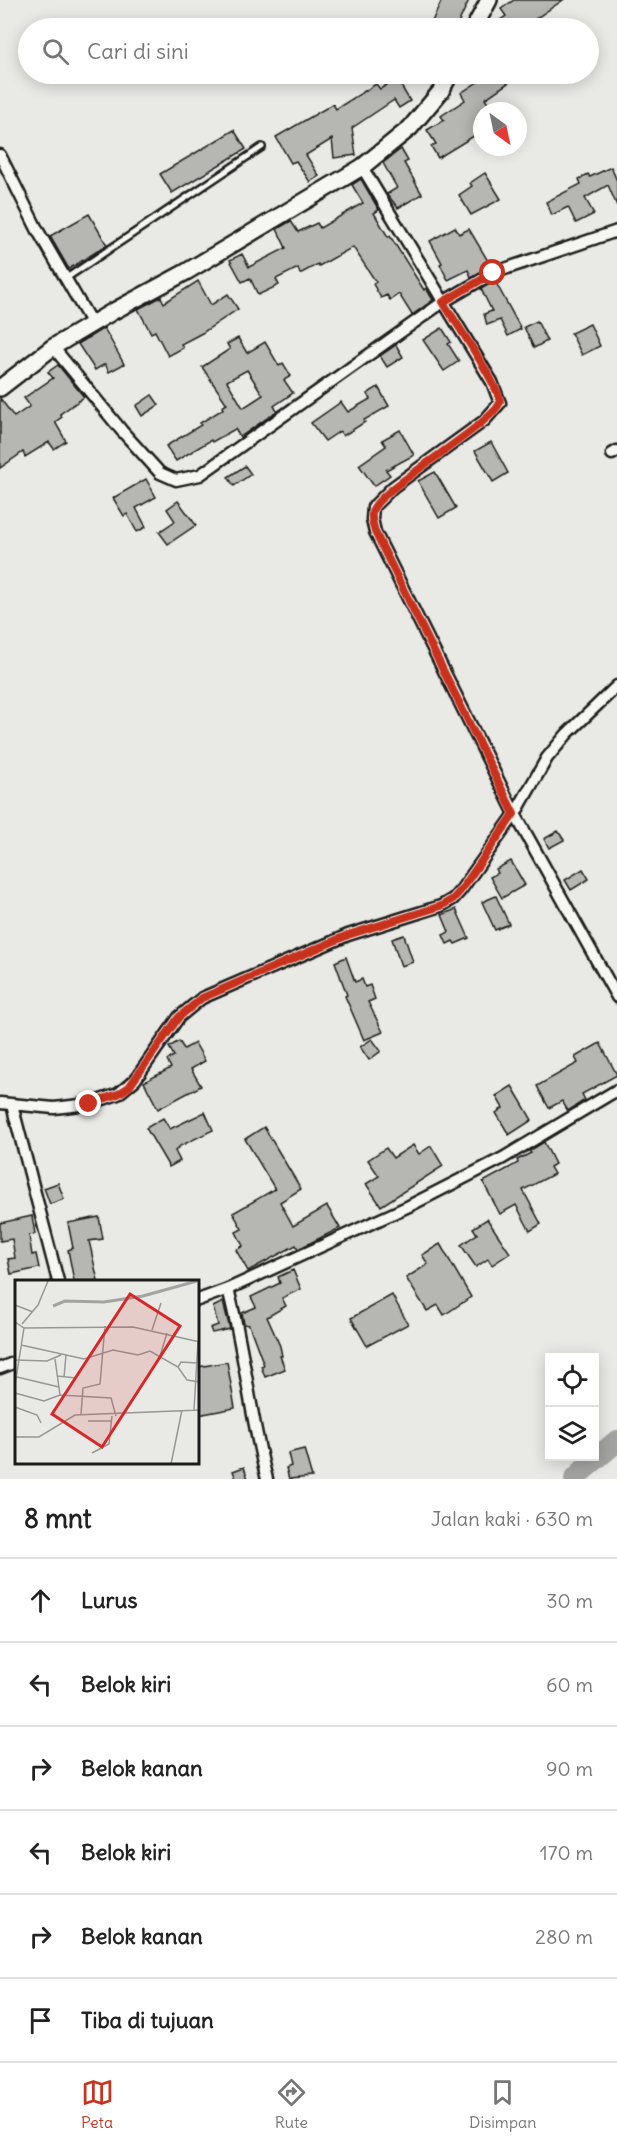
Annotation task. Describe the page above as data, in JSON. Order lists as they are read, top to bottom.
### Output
{
  "north": "bottom right",
  "page": {
    "search": "Cari di sini",
    "heading": ["8 mnt", "Jalan kaki · 630 m"],
    "list": [
      ["Lurus", "30 m"],
      ["Belok kiri", "60 m"],
      ["Belok kanan", "90 m"],
      ["Belok kiri", "170 m"],
      ["Belok kanan", "280 m"],
      "Tiba di tujuan"
    ],
    "nav": ["Peta", "Rute", "Disimpan"]
  }
}
